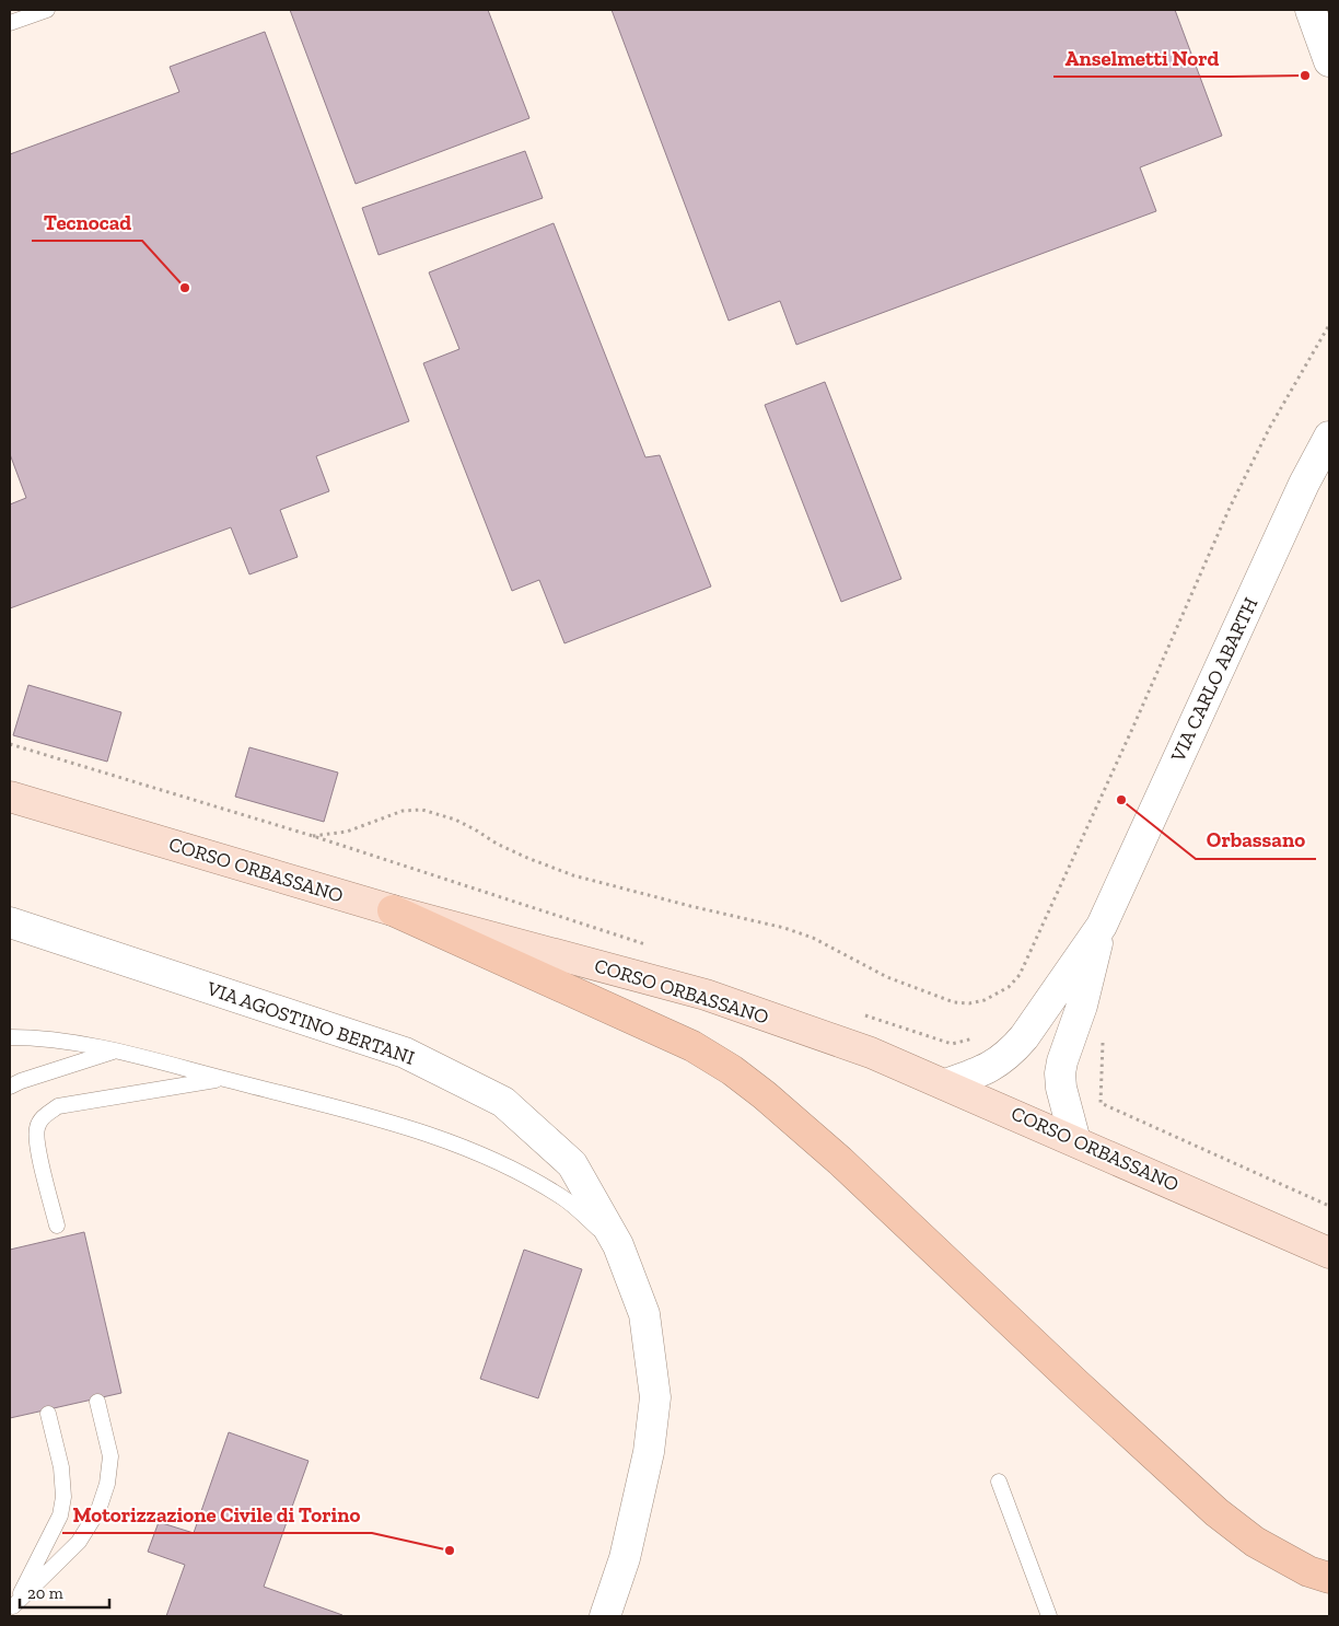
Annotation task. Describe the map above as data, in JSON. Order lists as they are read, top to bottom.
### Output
{
  "streets": {
    "main road": ["CORSO ORBASSANO"],
    "street": ["VIA CARLO ABARTH", "VIA AGOSTINO BERTANI"]
  },
  "crossings": [
    ["VIA CARLO ABARTH", "CORSO ORBASSANO"]
  ],
  "places": [
    "Anselmetti Nord",
    "Tecnocad",
    "Orbassano",
    "Motorizzazione Civile di Torino"
  ],
  "scale_bar": "20 m"
}
